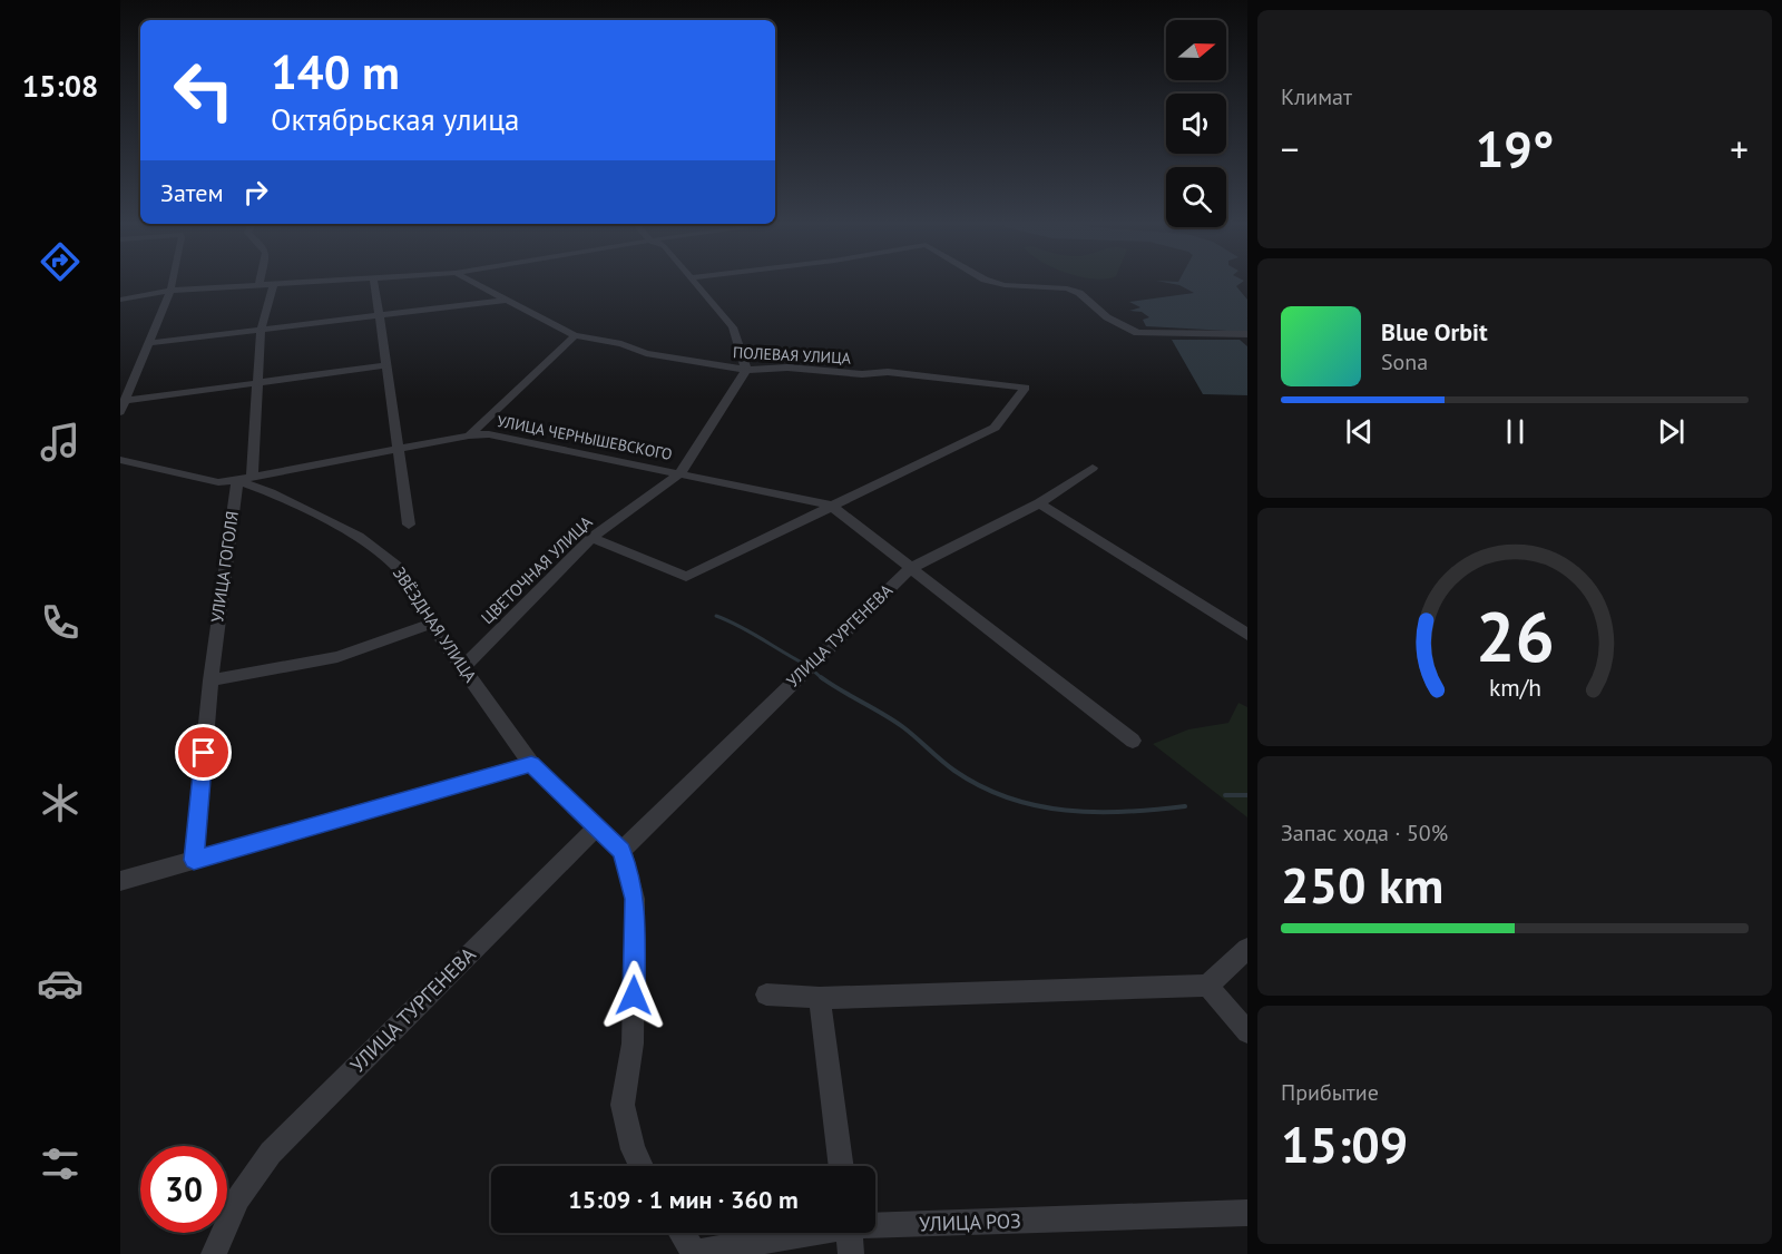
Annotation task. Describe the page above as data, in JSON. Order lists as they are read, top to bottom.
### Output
{
  "streets": {
    "street": [
      "ПОЛЕВАЯ УЛИЦА",
      "УЛИЦА ЧЕРНЫШЕВСКОГО",
      "УЛИЦА ГОГОЛЯ",
      "ЦВЕТОЧНАЯ УЛИЦА",
      "ЗВЁЗДНАЯ УЛИЦА",
      "УЛИЦА ТУРГЕНЕВА",
      "УЛИЦА РОЗ"
    ]
  },
  "crossings": [
    ["ПОЛЕВАЯ УЛИЦА", "УЛИЦА ЧЕРНЫШЕВСКОГО"],
    ["ПОЛЕВАЯ УЛИЦА", "ЦВЕТОЧНАЯ УЛИЦА"],
    ["УЛИЦА ЧЕРНЫШЕВСКОГО", "ЦВЕТОЧНАЯ УЛИЦА"],
    ["УЛИЦА ГОГОЛЯ", "ЗВЁЗДНАЯ УЛИЦА"],
    ["ЦВЕТОЧНАЯ УЛИЦА", "ЗВЁЗДНАЯ УЛИЦА"],
    ["ЗВЁЗДНАЯ УЛИЦА", "УЛИЦА ТУРГЕНЕВА"]
  ],
  "north": "right",
  "page": {
    "tabs": "15:08",
    "tile": [
      "Климат",
      ["Запас хода · 50%", "250 km"],
      ["Прибытие", "15:09"]
    ],
    "turn": ["140 m", "Октябрьская улица"],
    "heat": ["−", "19°", "+"],
    "then": "Затем",
    "song": ["Blue Orbit", "Sona"],
    "limit": "30",
    "trip": "15:09 · 1 мин · 360 m",
    "gauge": ["26", "km/h"]
  }
}
